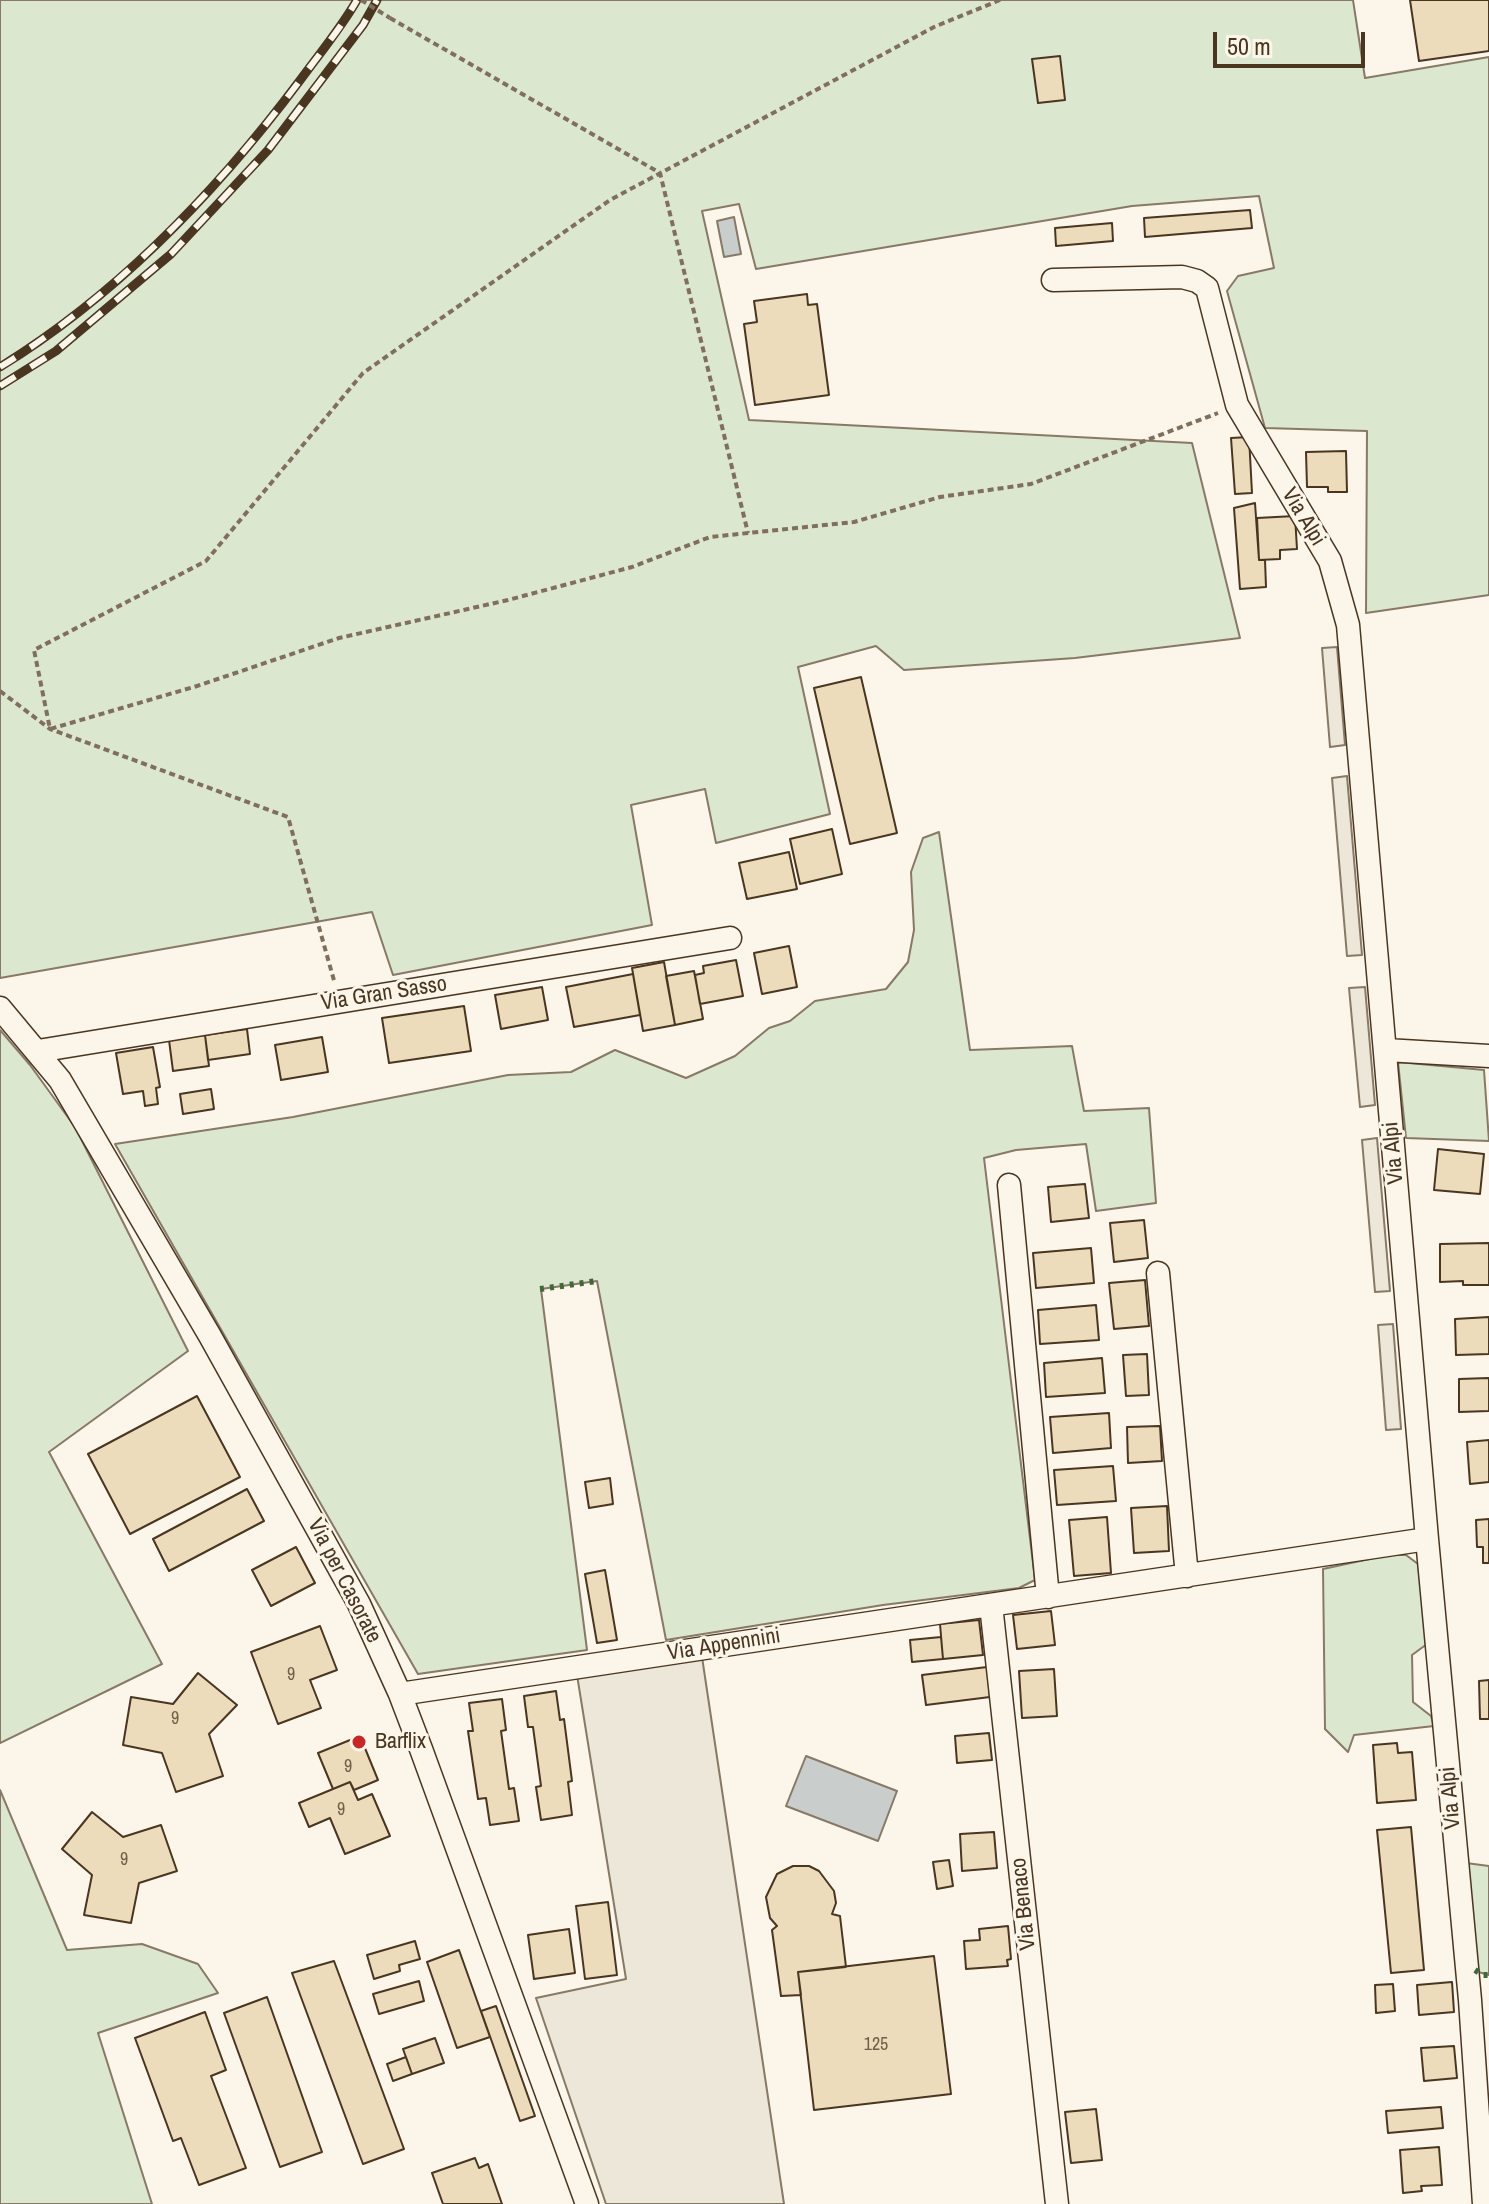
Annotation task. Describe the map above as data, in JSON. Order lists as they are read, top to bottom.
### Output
{
  "streets": {
    "street": [
      "Via Alpi",
      "Via Gran Sasso",
      "Via per Casorate",
      "Via Appennini",
      "Via Benaco"
    ]
  },
  "crossings": [
    ["Via Alpi", "Via Appennini"],
    ["Via Gran Sasso", "Via per Casorate"],
    ["Via per Casorate", "Via Appennini"],
    ["Via Appennini", "Via Benaco"]
  ],
  "places": ["Barflix"],
  "house_numbers": [
    "9",
    "9",
    "9",
    "9",
    "9",
    "125"
  ],
  "scale_bar": "50 m"
}
